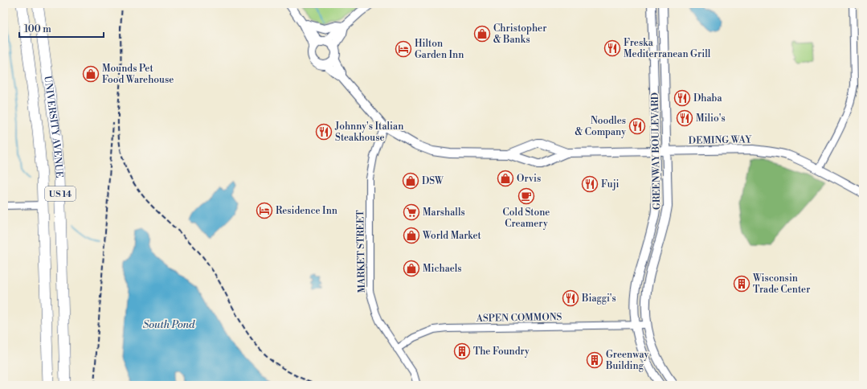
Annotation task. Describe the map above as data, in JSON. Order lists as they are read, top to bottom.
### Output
{
  "streets": {
    "main road": ["UNIVERSITY AVENUE", "US 14"],
    "street": [
      "DEMING WAY",
      "GREENWAY BOULEVARD",
      "MARKET STREET",
      "ASPEN COMMONS"
    ]
  },
  "crossings": [
    ["DEMING WAY", "GREENWAY BOULEVARD"],
    ["DEMING WAY", "MARKET STREET"],
    ["GREENWAY BOULEVARD", "ASPEN COMMONS"],
    ["MARKET STREET", "ASPEN COMMONS"]
  ],
  "water": ["South Pond"],
  "places": {
    "shop": [
      "Christopher & Banks",
      "Mounds Pet Food Warehouse",
      "Orvis",
      "DSW",
      "World Market",
      "Michaels"
    ],
    "restaurant": [
      "Freska Mediterranean Grill",
      "Dhaba",
      "Milio's",
      "Noodles & Company",
      "Johnny's Italian Steakhouse",
      "Fuji",
      "Biaggi's"
    ],
    "hotel": ["Hilton Garden Inn", "Residence Inn"],
    "cafe": ["Cold Stone Creamery"],
    "supermarket": ["Marshalls"],
    "building": ["Wisconsin Trade Center", "The Foundry", "Greenway Building"]
  },
  "scale_bar": "100 m"
}
